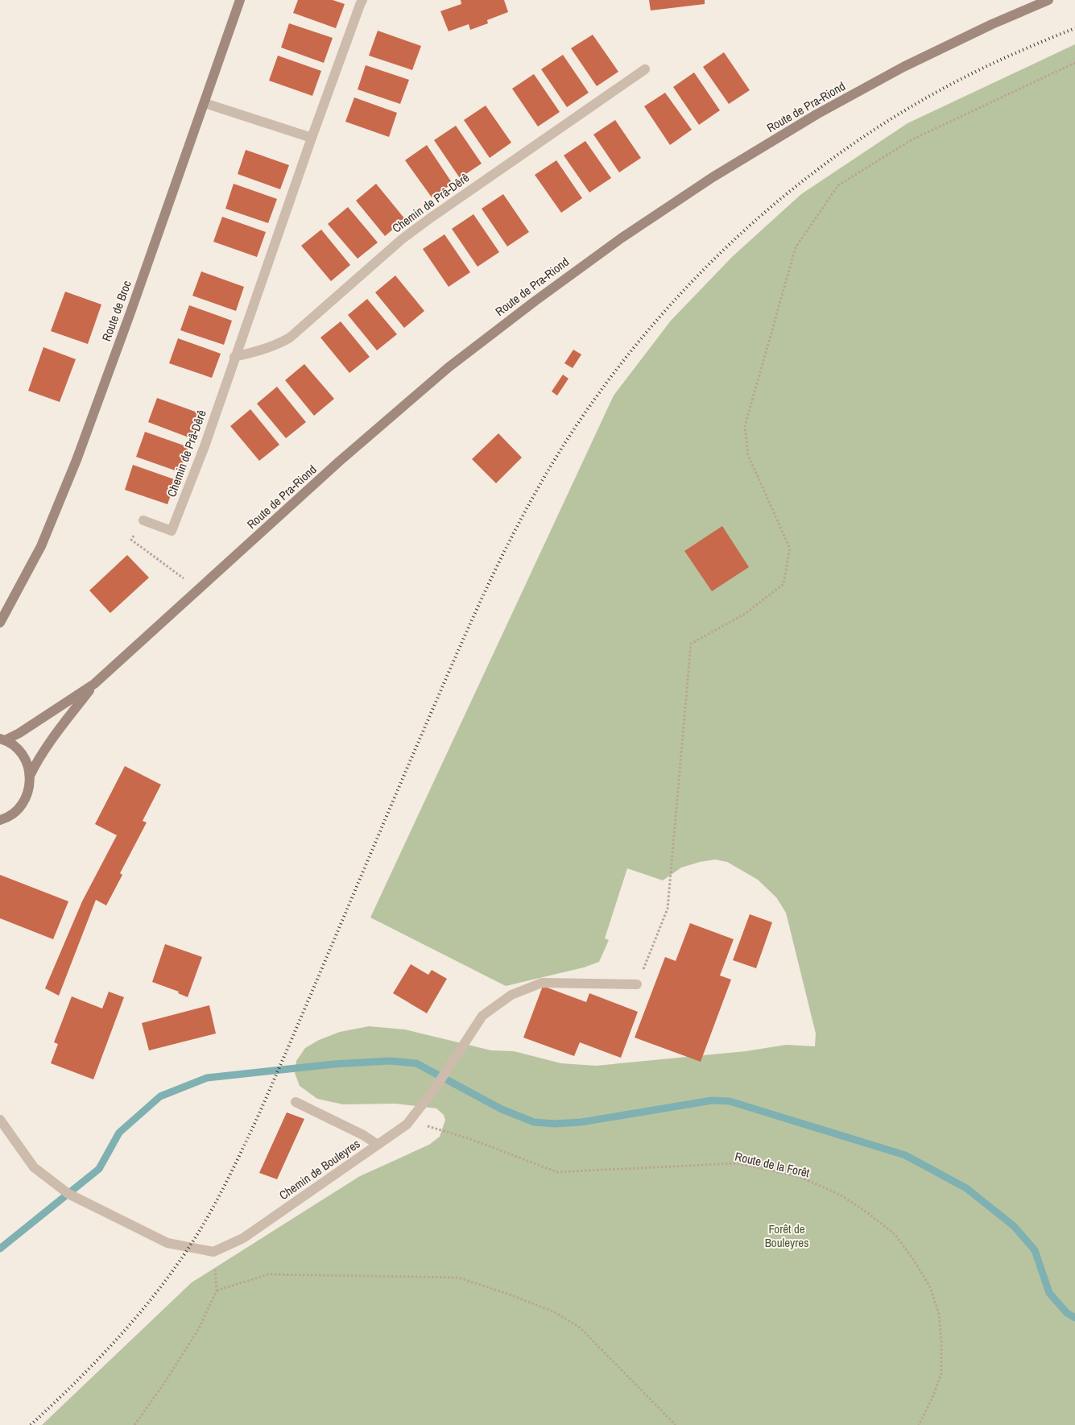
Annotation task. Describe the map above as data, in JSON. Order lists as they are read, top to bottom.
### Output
{
  "streets": {
    "main road": ["Route de Pra-Riond", "Route de Broc"],
    "street": ["Chemin de Prâ-Dêrê", "Chemin de Bouleyres"],
    "path": ["Route de la Forêt"]
  },
  "crossings": [
    ["Route de la Forêt", "Chemin de Bouleyres"]
  ],
  "parks": ["Forêt de Bouleyres"]
}
